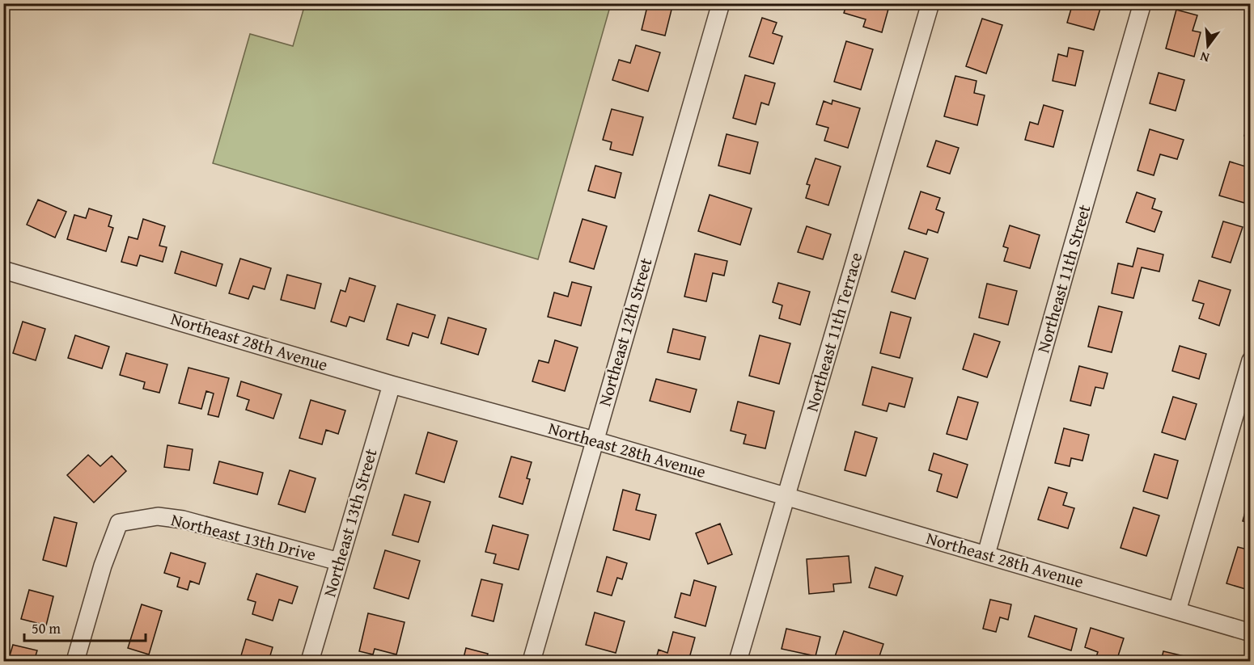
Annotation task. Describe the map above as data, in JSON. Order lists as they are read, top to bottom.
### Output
{
  "streets": {
    "street": [
      "Northeast 11th Street",
      "Northeast 12th Street",
      "Northeast 11th Terrace",
      "Northeast 28th Avenue",
      "Northeast 13th Street",
      "Northeast 13th Drive"
    ]
  },
  "crossings": [
    ["Northeast 11th Street", "Northeast 28th Avenue"],
    ["Northeast 12th Street", "Northeast 28th Avenue"],
    ["Northeast 11th Terrace", "Northeast 28th Avenue"],
    ["Northeast 28th Avenue", "Northeast 13th Street"],
    ["Northeast 13th Street", "Northeast 13th Drive"]
  ],
  "scale_bar": "50 m",
  "north": "bottom"
}
